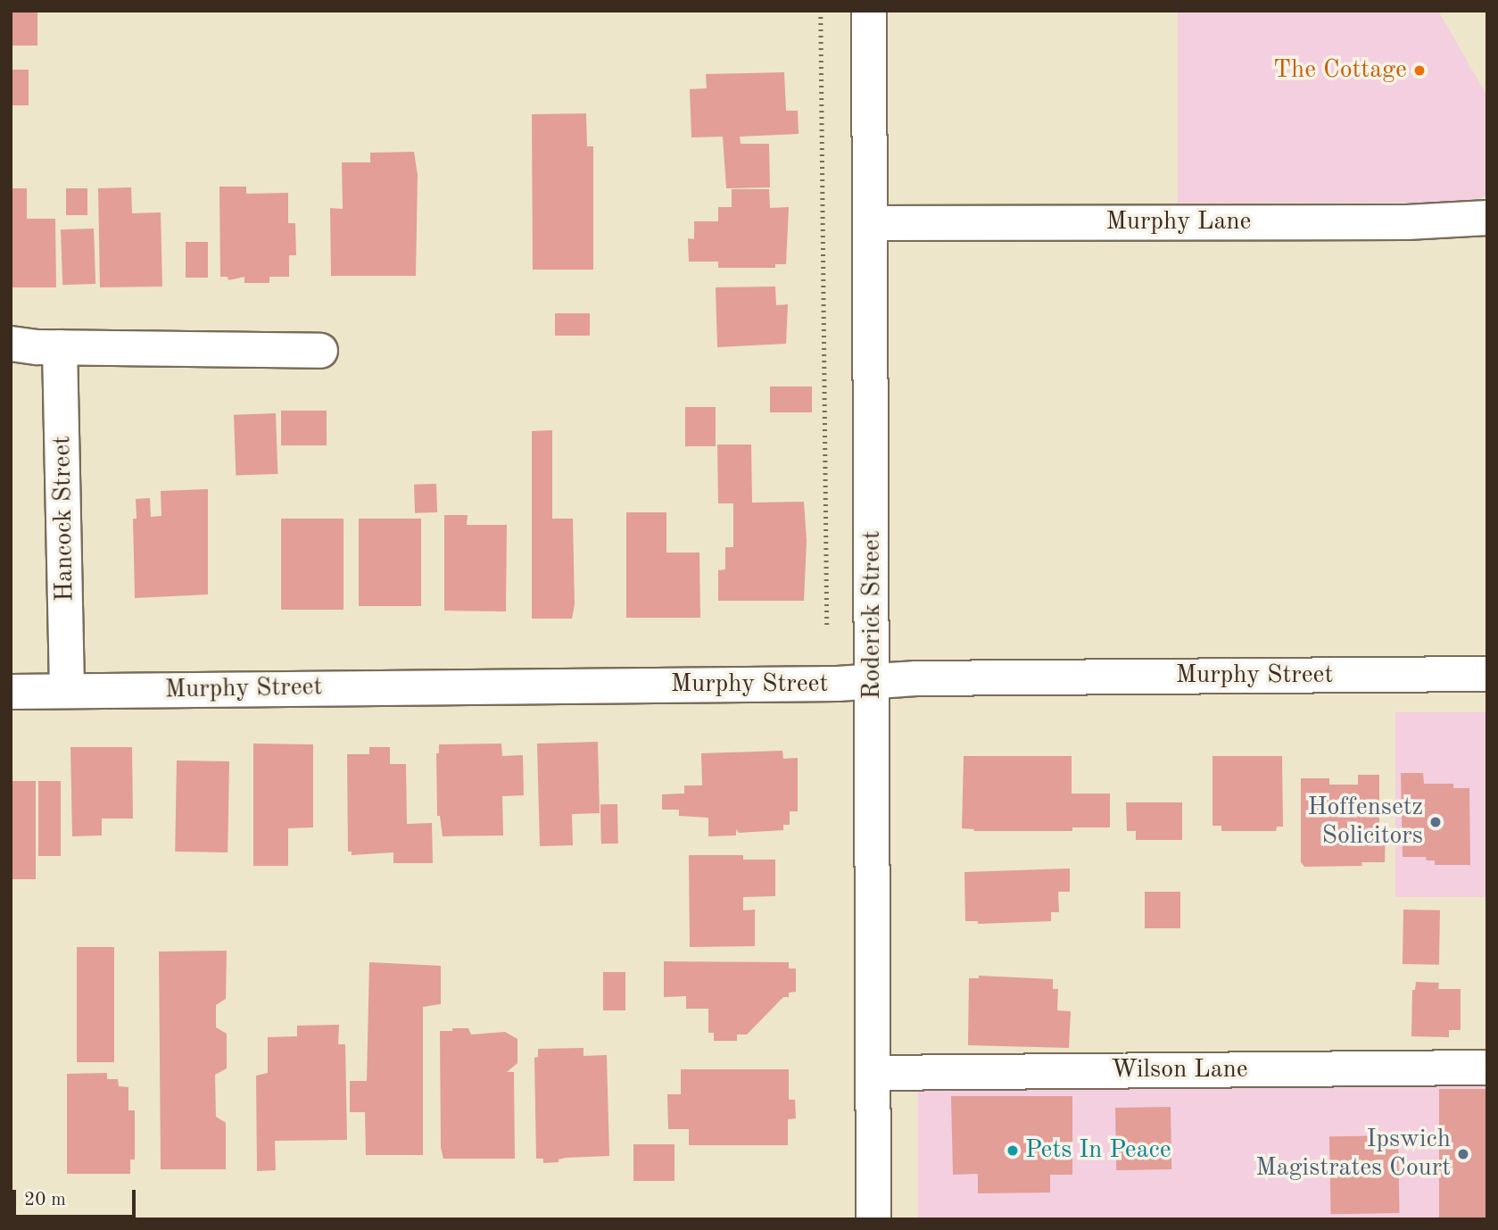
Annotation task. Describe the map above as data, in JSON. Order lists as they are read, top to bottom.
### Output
{
  "streets": {
    "street": [
      "Murphy Lane",
      "Hancock Street",
      "Roderick Street",
      "Murphy Street",
      "Wilson Lane"
    ]
  },
  "crossings": [
    ["Murphy Lane", "Roderick Street"],
    ["Hancock Street", "Murphy Street"],
    ["Roderick Street", "Murphy Street"],
    ["Roderick Street", "Wilson Lane"]
  ],
  "places": [
    "The Cottage",
    "Hoffensetz Solicitors",
    "Pets In Peace",
    "Ipswich Magistrates Court"
  ],
  "scale_bar": "20 m"
}
